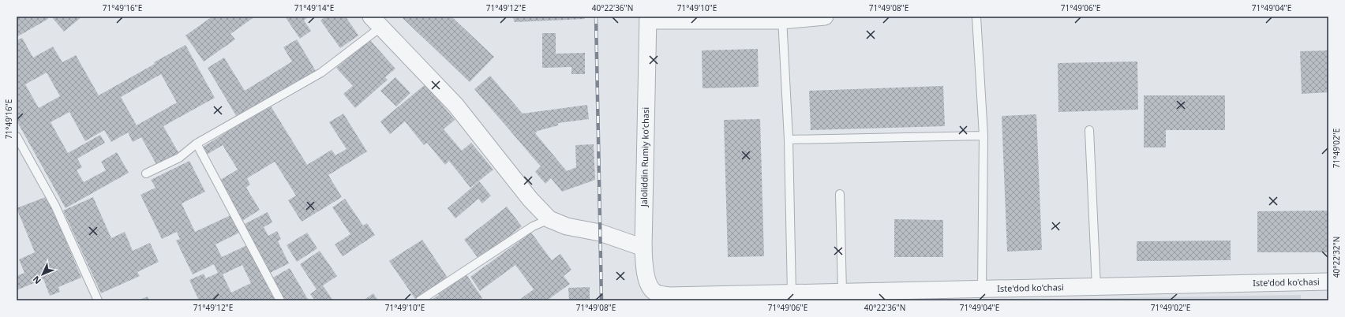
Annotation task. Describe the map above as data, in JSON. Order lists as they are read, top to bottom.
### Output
{
  "streets": {
    "street": ["Jaloliddin Rumiy koʻchasi", "Iste'dod ko'chasi"]
  },
  "crossings": [
    ["Jaloliddin Rumiy koʻchasi", "Iste'dod ko'chasi"]
  ],
  "north": "bottom left",
  "coordinates": [
    "71°49'16\"E",
    "71°49'14\"E",
    "71°49'12\"E",
    "40°22'36\"N",
    "71°49'10\"E",
    "71°49'08\"E",
    "71°49'06\"E",
    "71°49'04\"E",
    "71°49'02\"E",
    "40°22'32\"N"
  ]
}
